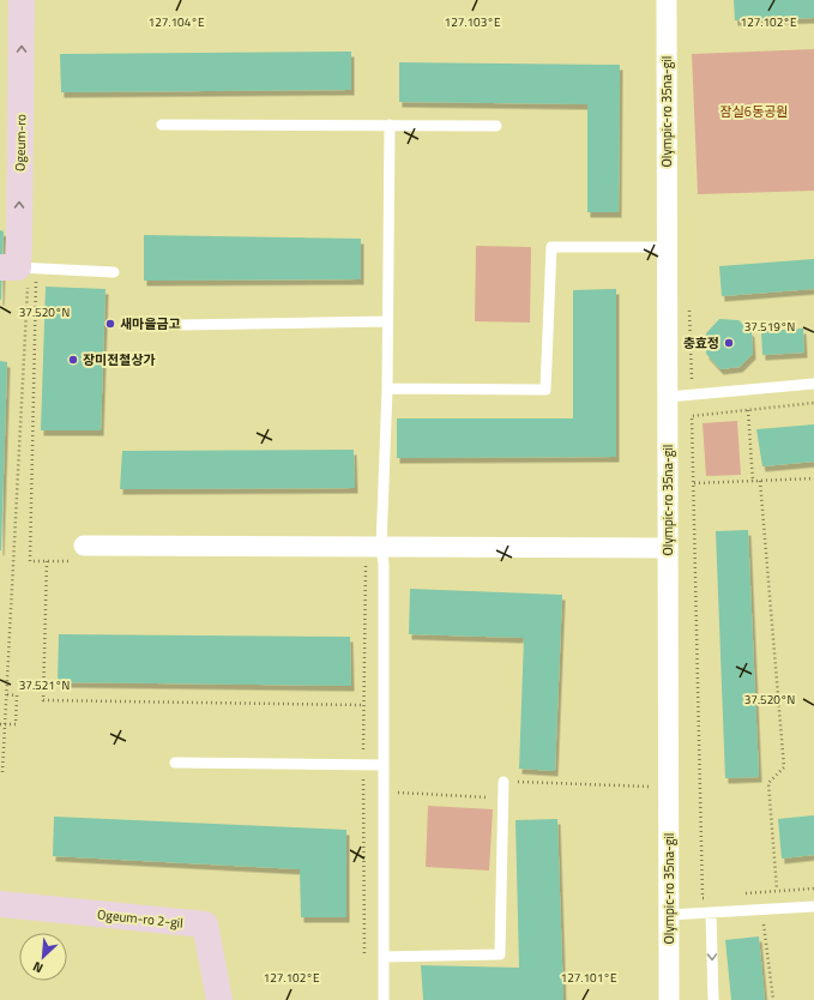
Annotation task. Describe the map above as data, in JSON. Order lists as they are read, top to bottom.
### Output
{
  "streets": {
    "main road": ["Ogeum-ro", "Ogeum-ro 2-gil"],
    "street": ["Olympic-ro 35na-gil"]
  },
  "one_way": ["Ogeum-ro"],
  "parks": ["잠실6동공원"],
  "places": ["새마을금고", "충효정", "장미전철상가"],
  "north": "bottom left",
  "coordinates": [
    "127.104°E",
    "127.103°E",
    "127.102°E",
    "37.520°N",
    "37.519°N",
    "37.521°N",
    "127.101°E"
  ]
}
